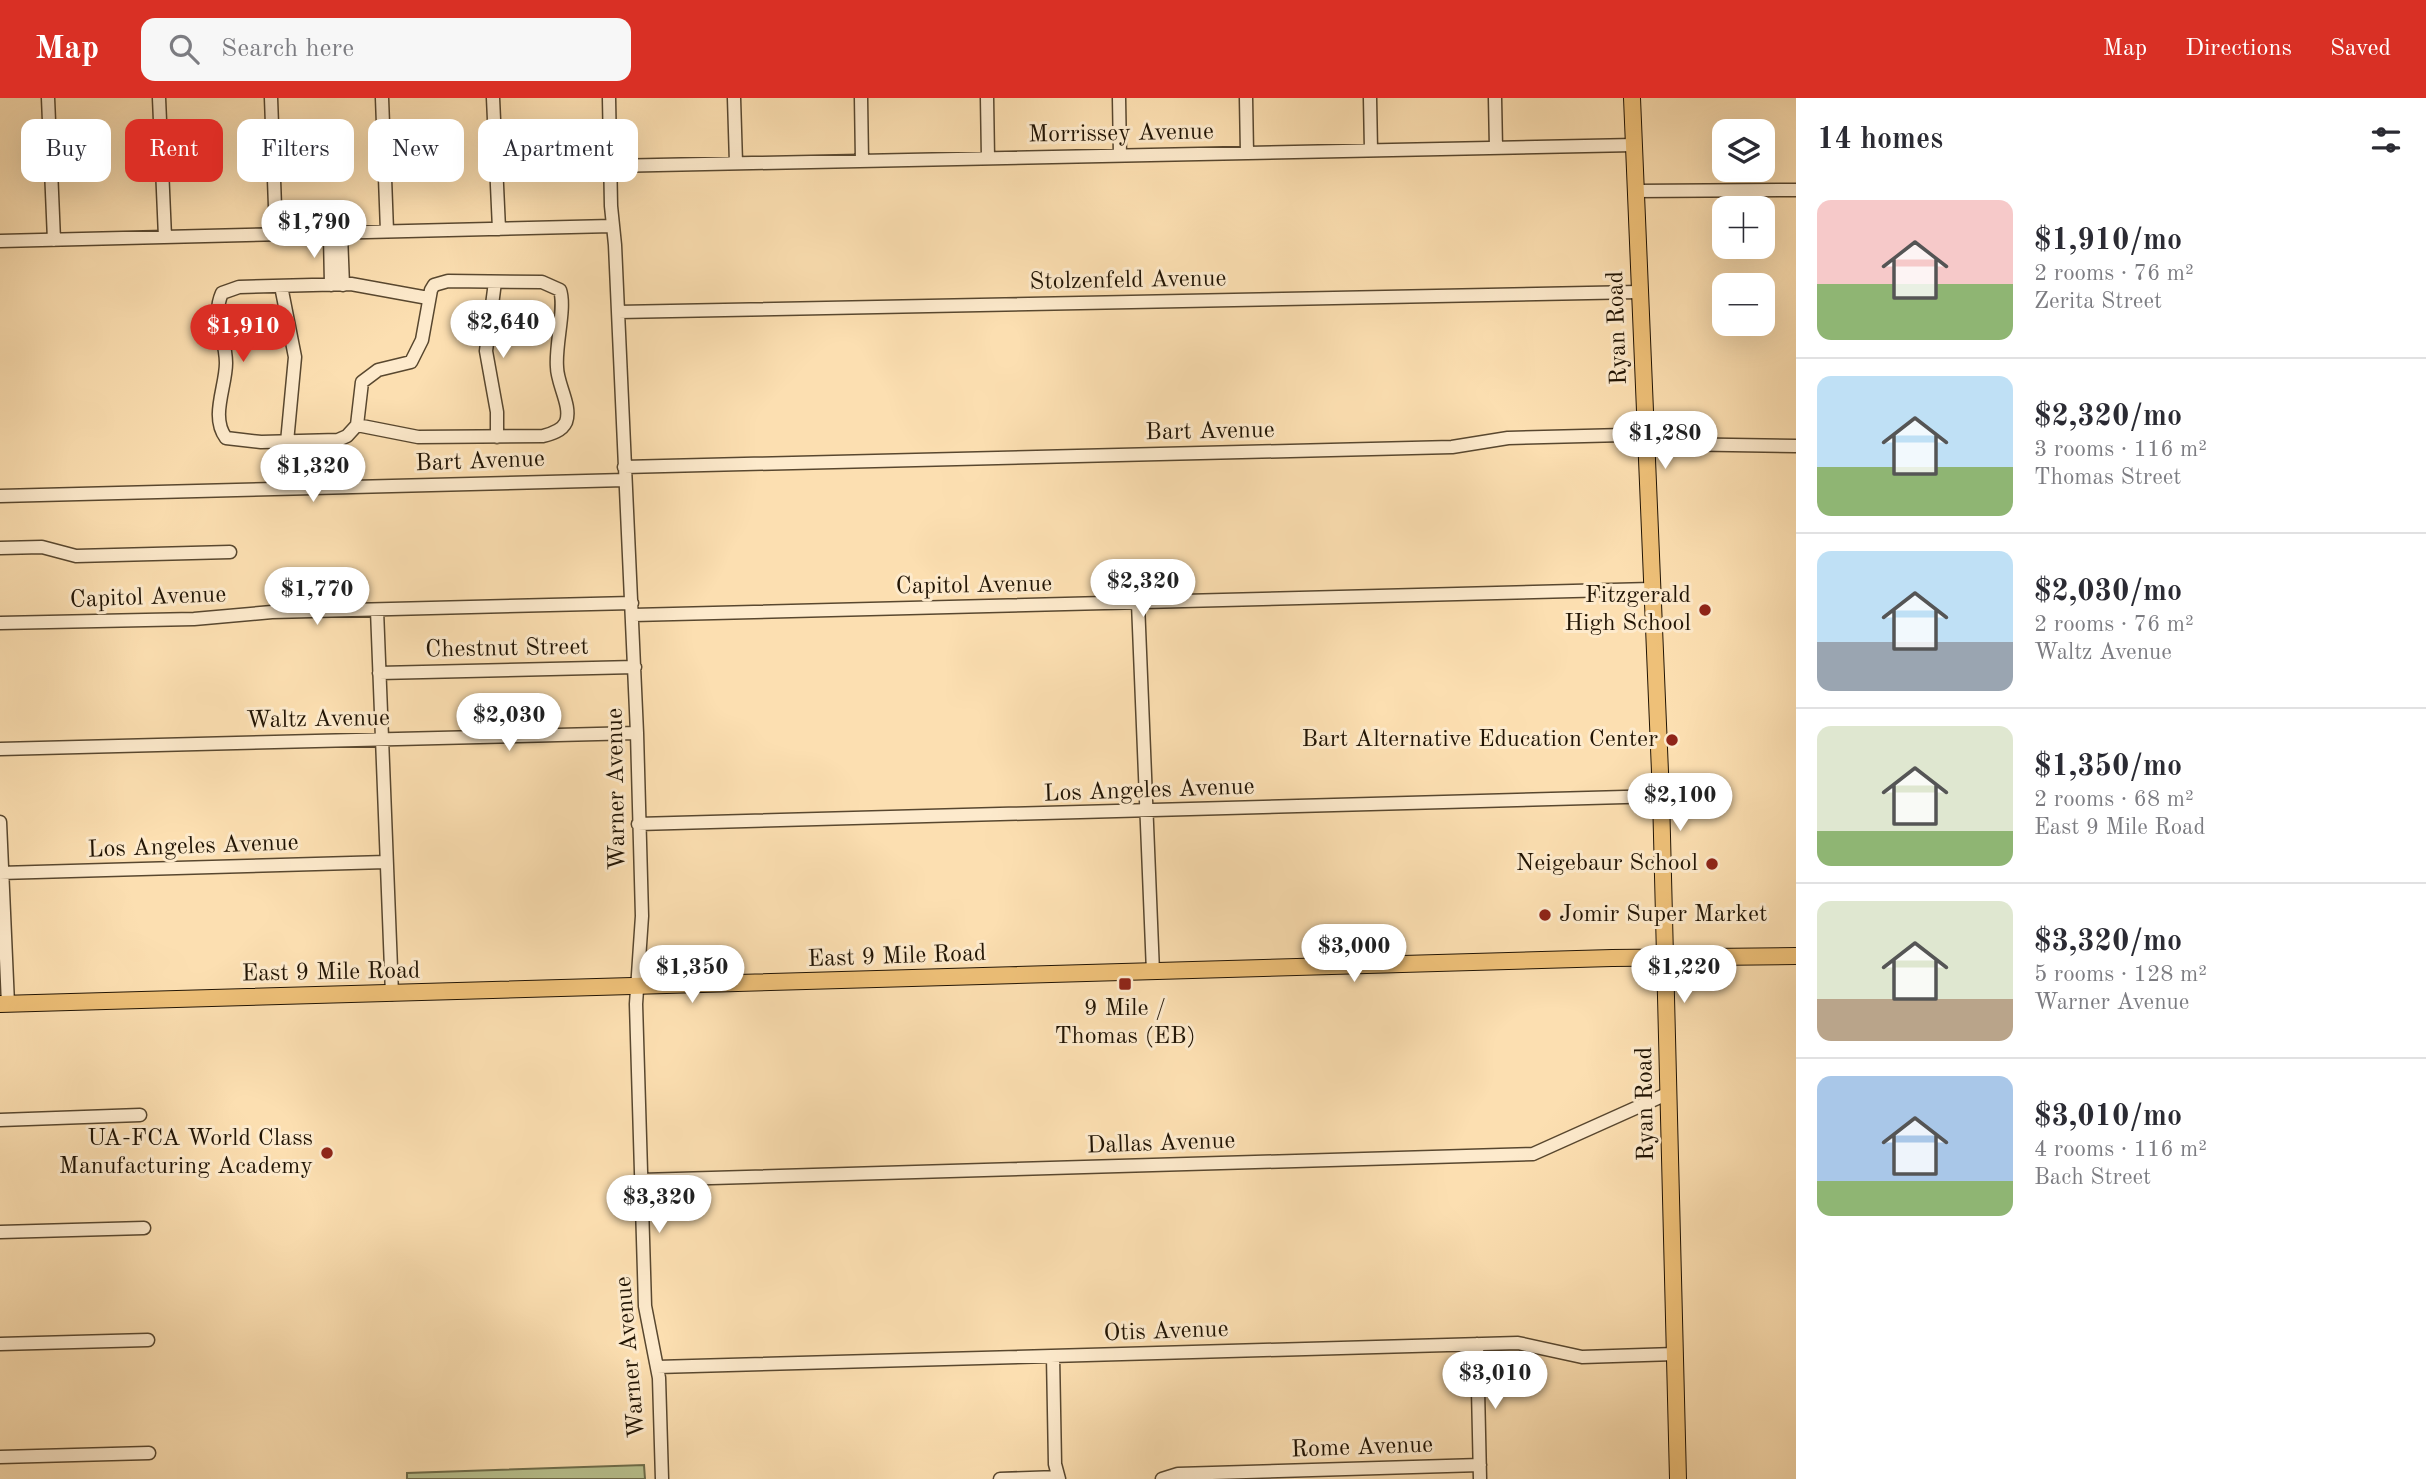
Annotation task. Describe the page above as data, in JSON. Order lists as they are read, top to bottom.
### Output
{
  "streets": {
    "main road": ["Ryan Road", "East 9 Mile Road"],
    "street": [
      "Morrissey Avenue",
      "Stolzenfeld Avenue",
      "Bart Avenue",
      "Capitol Avenue",
      "Chestnut Street",
      "Waltz Avenue",
      "Warner Avenue",
      "Los Angeles Avenue",
      "Dallas Avenue",
      "Otis Avenue",
      "Rome Avenue"
    ]
  },
  "crossings": [
    ["Morrissey Avenue", "Ryan Road"],
    ["Stolzenfeld Avenue", "Ryan Road"],
    ["Stolzenfeld Avenue", "Warner Avenue"],
    ["Ryan Road", "Bart Avenue"],
    ["Ryan Road", "Capitol Avenue"],
    ["Ryan Road", "Los Angeles Avenue"],
    ["Ryan Road", "East 9 Mile Road"],
    ["Ryan Road", "Dallas Avenue"],
    ["Ryan Road", "Otis Avenue"],
    ["Bart Avenue", "Warner Avenue"],
    ["Capitol Avenue", "Warner Avenue"],
    ["Chestnut Street", "Warner Avenue"],
    ["Waltz Avenue", "Warner Avenue"],
    ["Warner Avenue", "Los Angeles Avenue"],
    ["Warner Avenue", "East 9 Mile Road"],
    ["Warner Avenue", "Dallas Avenue"],
    ["Warner Avenue", "Otis Avenue"]
  ],
  "places": {
    "other": [
      "Fitzgerald High School",
      "Bart Alternative Education Center",
      "Neigebaur School",
      "Jomir Super Market",
      "UA-FCA World Class Manufacturing Academy"
    ],
    "transit": ["9 Mile / Thomas (EB)"]
  },
  "page": {
    "header": "Map",
    "search": "Search here",
    "nav": ["Map", "Directions", "Saved"],
    "heading": "14 homes",
    "map_buttons": ["+", "−"],
    "chip": [
      "Buy",
      "Rent",
      "Filters",
      "New",
      "Apartment"
    ],
    "list": [
      {
        "name": "$1,910/mo",
        "note": "2 rooms · 76 m² · Zerita Street"
      },
      {
        "name": "$2,320/mo",
        "note": "3 rooms · 116 m² · Thomas Street"
      },
      {
        "name": "$2,030/mo",
        "note": "2 rooms · 76 m² · Waltz Avenue"
      },
      {
        "name": "$1,350/mo",
        "note": "2 rooms · 68 m² · East 9 Mile Road"
      },
      {
        "name": "$3,320/mo",
        "note": "5 rooms · 128 m² · Warner Avenue"
      },
      {
        "name": "$3,010/mo",
        "note": "4 rooms · 116 m² · Bach Street"
      }
    ],
    "price": [
      "$1,790",
      "$2,640",
      "$1,910",
      "$1,280",
      "$1,320",
      "$2,320",
      "$1,770",
      "$2,030",
      "$2,100",
      "$3,000",
      "$1,350",
      "$1,220",
      "$3,320",
      "$3,010"
    ]
  }
}
